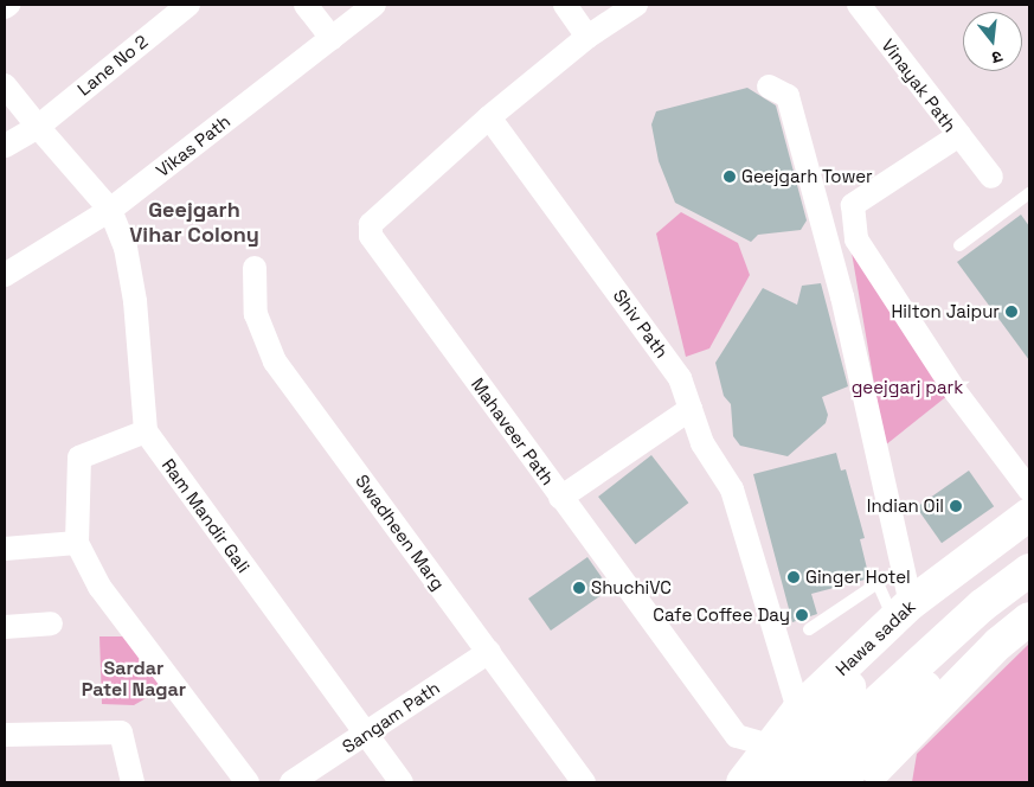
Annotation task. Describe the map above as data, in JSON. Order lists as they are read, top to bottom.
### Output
{
  "streets": {
    "main road": ["Hawa sadak"],
    "street": [
      "Lane No 2",
      "Vinayak Path",
      "Vikas Path",
      "Shiv Path",
      "Mahaveer Path",
      "Ram Mandir Gali",
      "Swadheen Marg",
      "Sangam Path"
    ]
  },
  "crossings": [
    ["Shiv Path", "Mahaveer Path"],
    ["Shiv Path", "Hawa sadak"],
    ["Mahaveer Path", "Hawa sadak"],
    ["Ram Mandir Gali", "Sangam Path"],
    ["Swadheen Marg", "Sangam Path"]
  ],
  "districts": ["Geejgarh Vihar Colony", "Sardar Patel Nagar"],
  "parks": ["geejgarj park"],
  "places": [
    "Geejgarh Tower",
    "Hilton Jaipur",
    "Indian Oil",
    "Ginger Hotel",
    "ShuchiVC",
    "Cafe Coffee Day"
  ],
  "north": "bottom"
}
